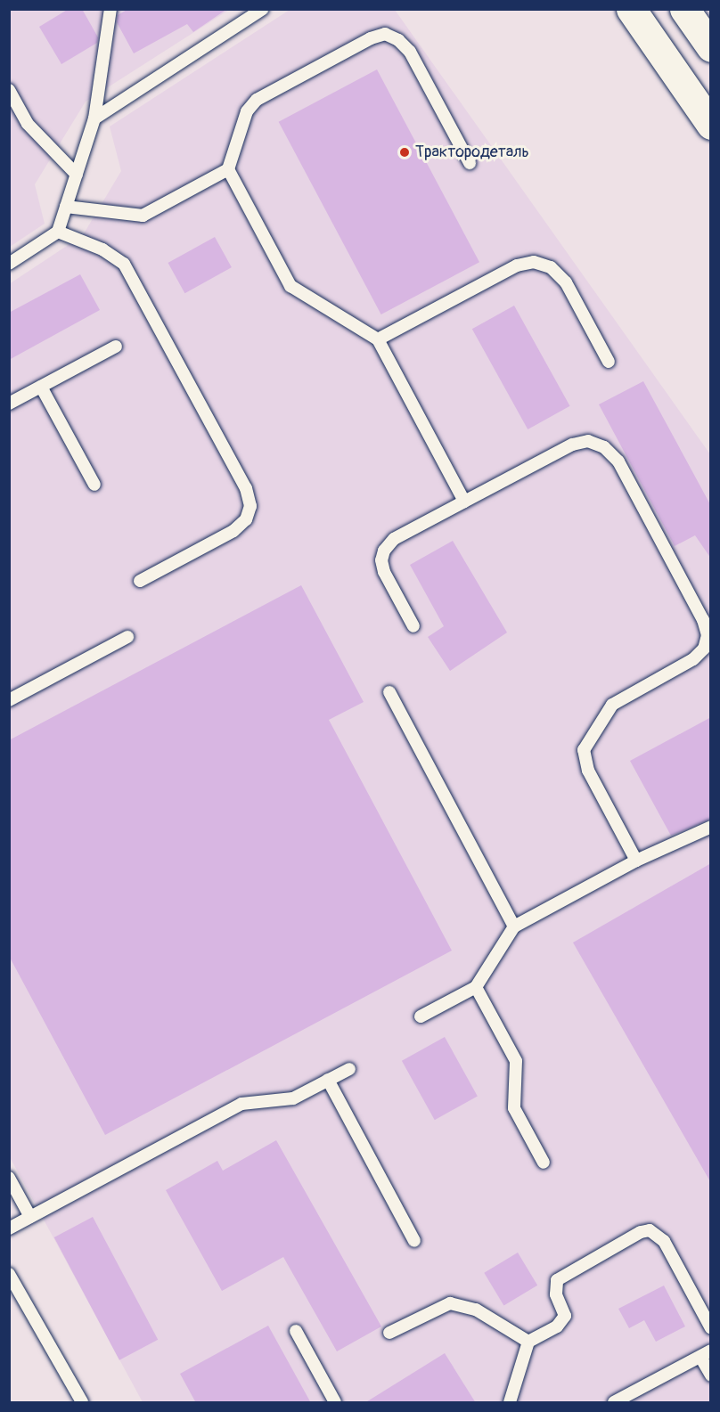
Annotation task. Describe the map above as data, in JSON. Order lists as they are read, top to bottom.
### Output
{
  "places": ["Трактородеталь"]
}
